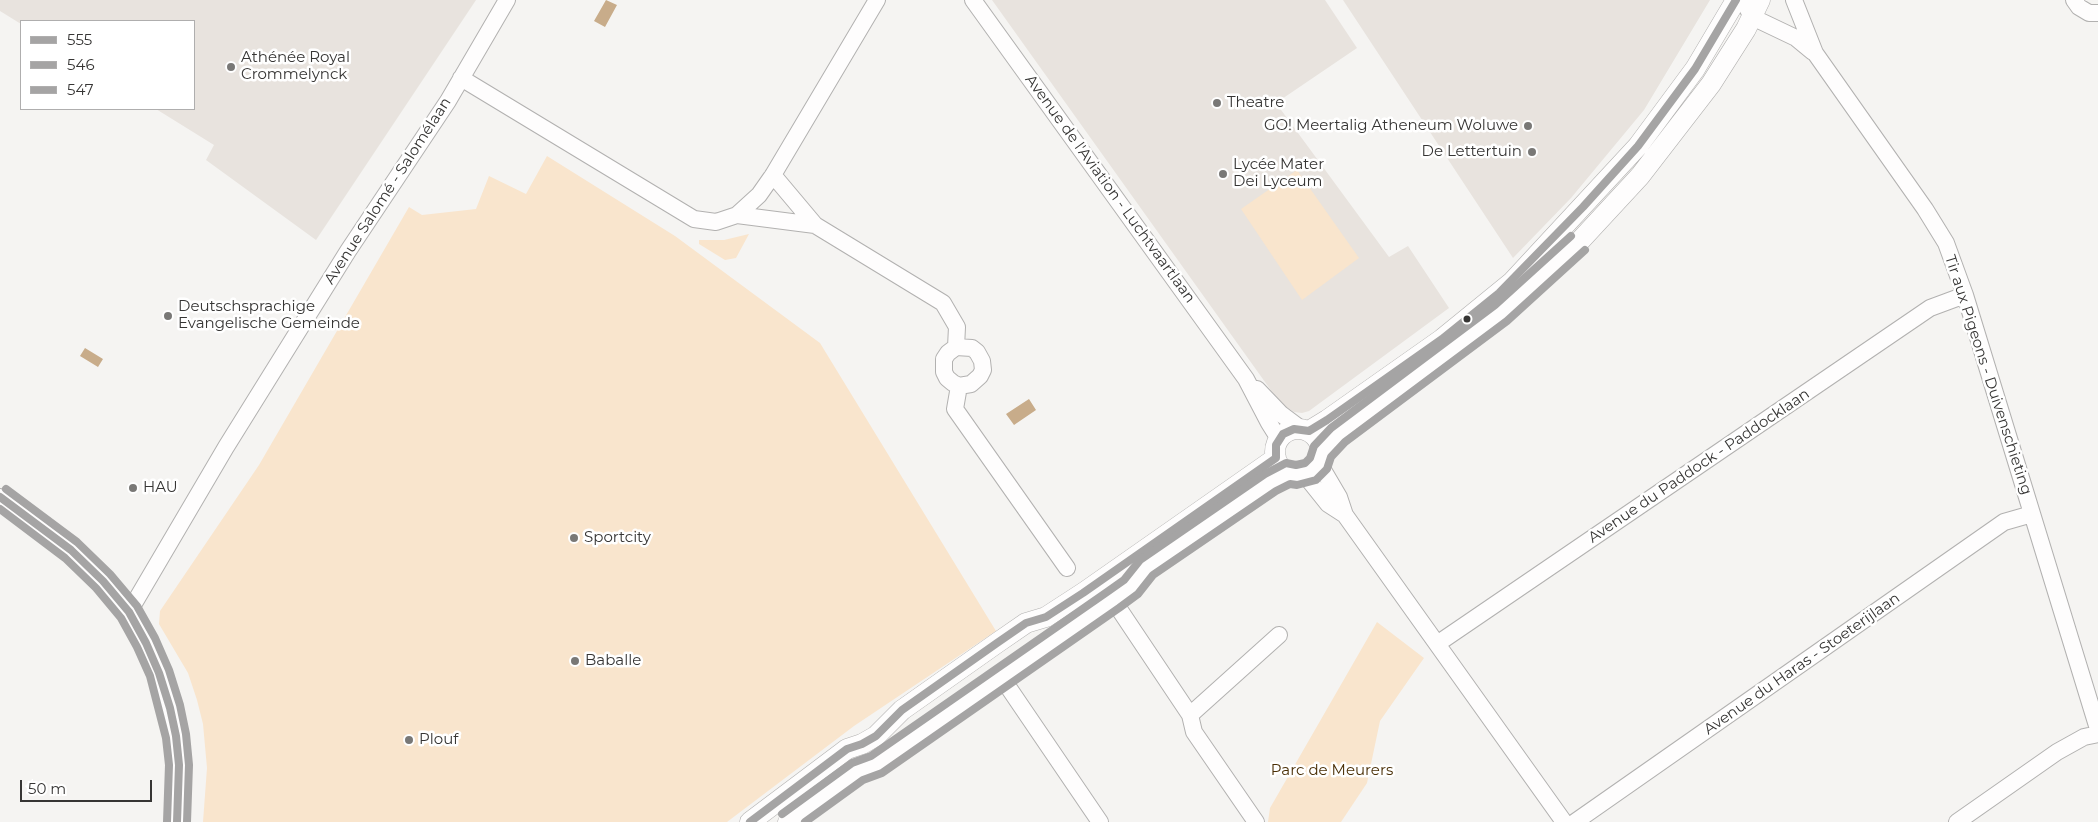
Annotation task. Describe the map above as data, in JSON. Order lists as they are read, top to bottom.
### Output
{
  "streets": {
    "street": [
      "Avenue de l'Aviation - Luchtvaartlaan",
      "Avenue Salomé - Salomélaan",
      "Tir aux Pigeons - Duivenschieting",
      "Avenue du Paddock - Paddocklaan",
      "Avenue du Haras - Stoeterijlaan"
    ]
  },
  "crossings": [
    ["Tir aux Pigeons - Duivenschieting", "Avenue du Paddock - Paddocklaan"],
    ["Tir aux Pigeons - Duivenschieting", "Avenue du Haras - Stoeterijlaan"]
  ],
  "parks": ["Parc de Meurers"],
  "places": [
    "Athénée Royal Crommelynck",
    "Theatre",
    "GO! Meertalig Atheneum Woluwe",
    "De Lettertuin",
    "Lycée Mater Dei Lyceum",
    "Deutschsprachige Evangelische Gemeinde",
    "HAU",
    "Sportcity",
    "Baballe",
    "Plouf"
  ],
  "lines": ["transit line 555", "transit line 547", "transit line 546"],
  "legend": ["555", "546", "547"],
  "scale_bar": "50 m"
}
